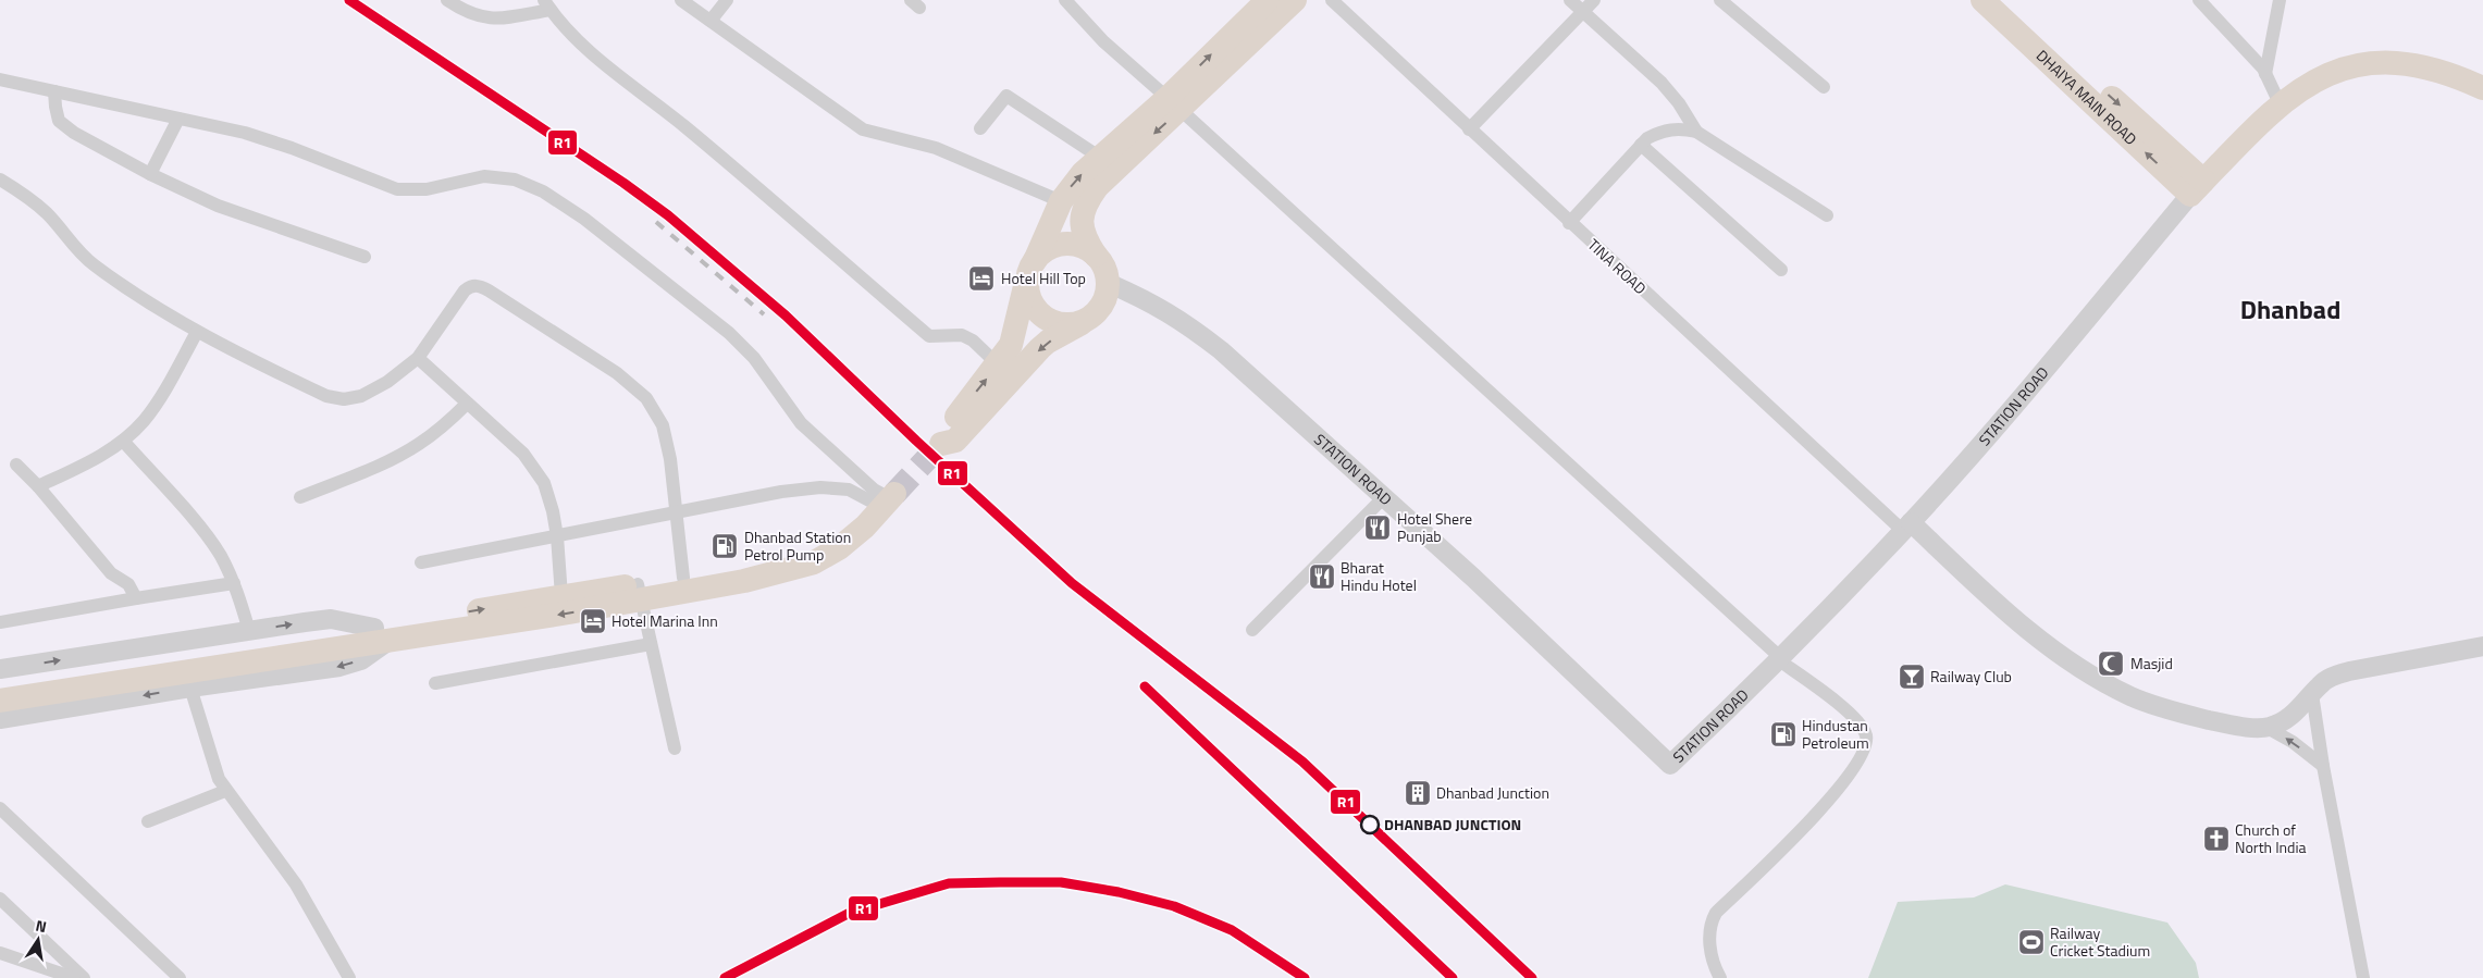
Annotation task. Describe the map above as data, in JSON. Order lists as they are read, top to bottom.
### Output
{
  "streets": {
    "highway": ["DHAIYA MAIN ROAD"],
    "street": ["TINA ROAD", "STATION ROAD"]
  },
  "crossings": [
    ["DHAIYA MAIN ROAD", "STATION ROAD"],
    ["TINA ROAD", "STATION ROAD"]
  ],
  "districts": ["Dhanbad"],
  "places": {
    "hotel": ["Hotel Hill Top", "Hotel Marina Inn"],
    "restaurant": ["Hotel Shere Punjab", "Bharat Hindu Hotel"],
    "fuel station": ["Dhanbad Station Petrol Pump", "Hindustan Petroleum"],
    "mosque": ["Masjid"],
    "bar": ["Railway Club"],
    "building": ["Dhanbad Junction"],
    "other": ["DHANBAD JUNCTION"],
    "church": ["Church of North India"],
    "sports": ["Railway Cricket Stadium"]
  },
  "lines": ["transit line R1"],
  "north": "top"
}
